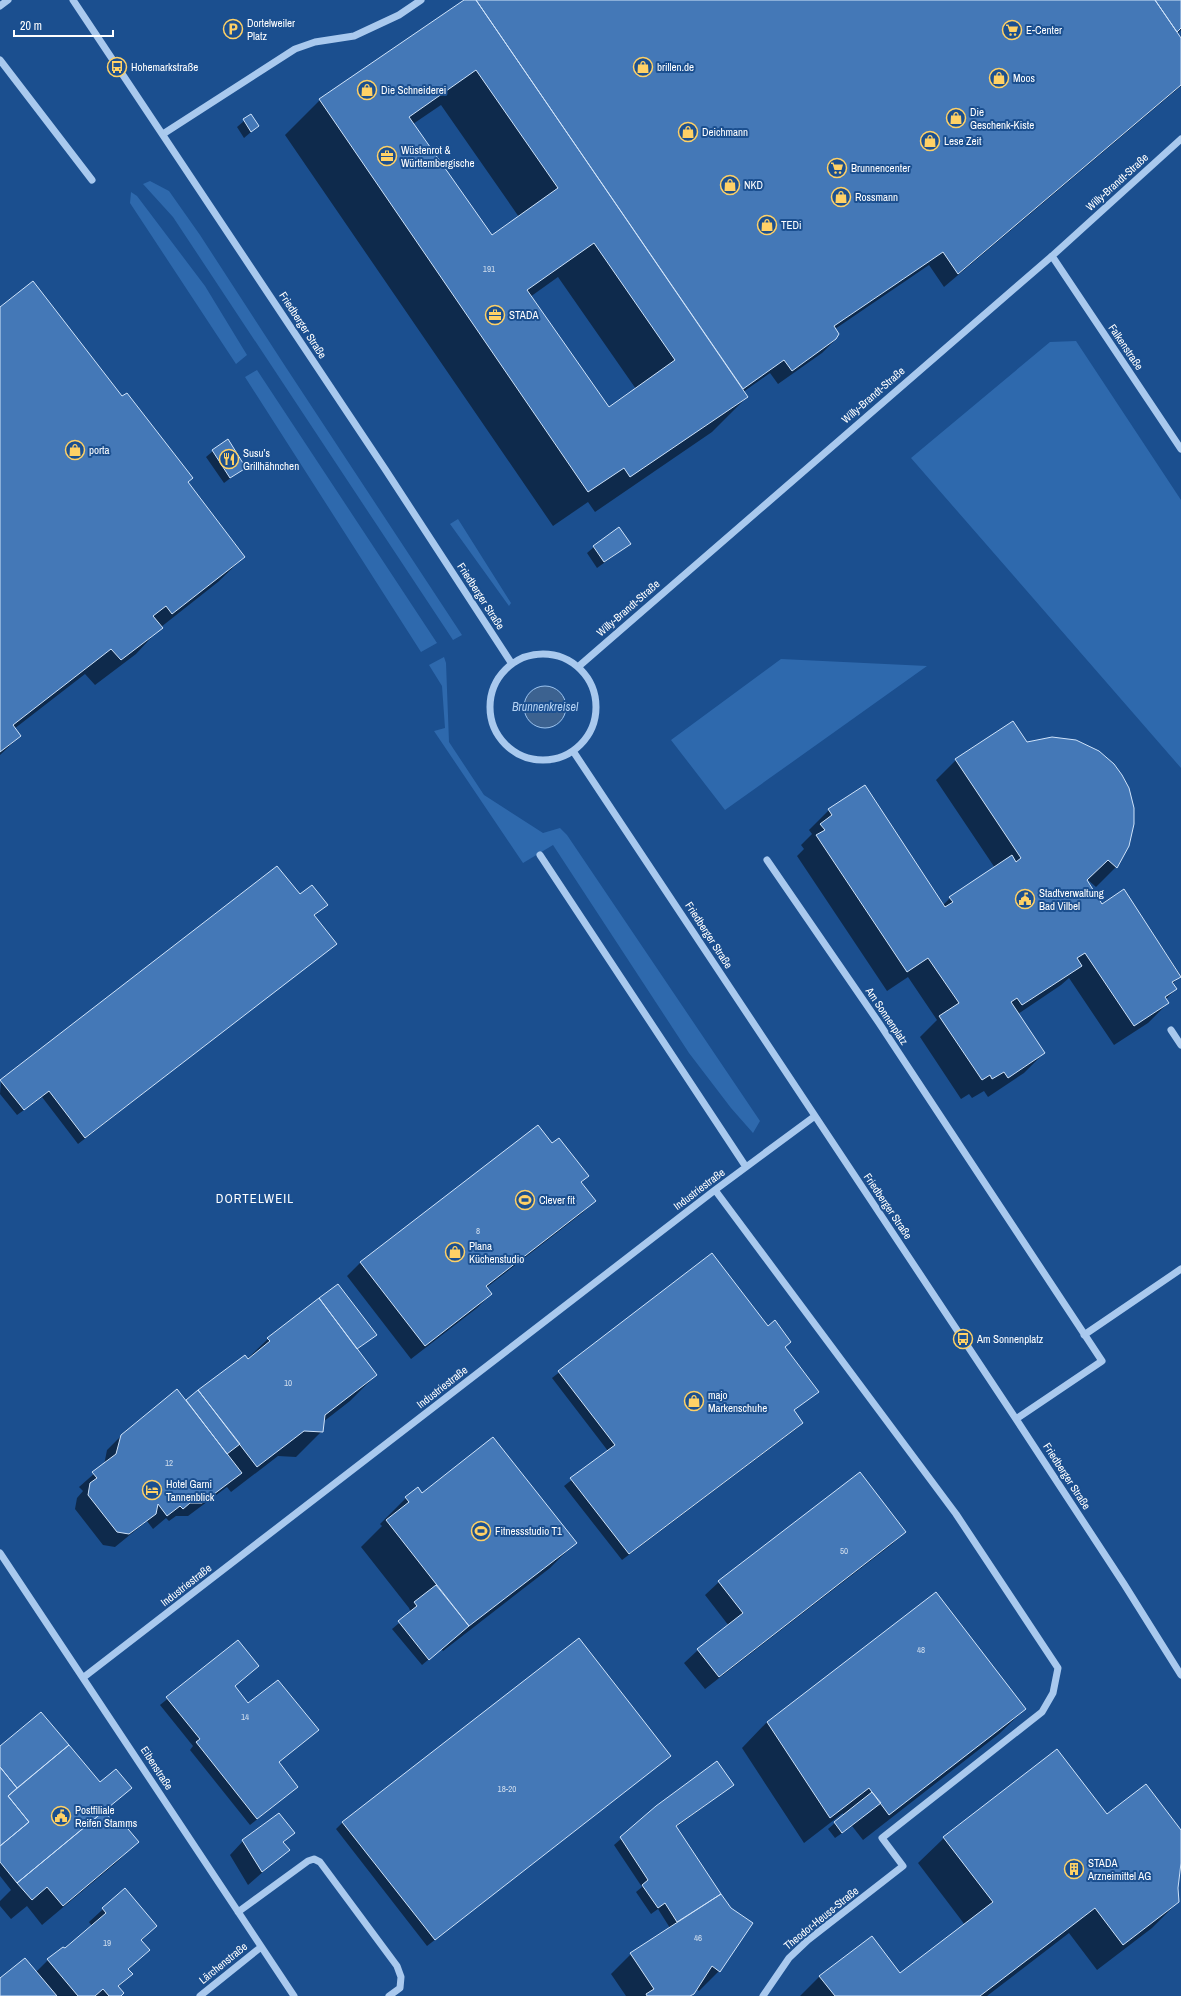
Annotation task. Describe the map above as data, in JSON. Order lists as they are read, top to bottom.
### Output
{
  "streets": {
    "street": [
      "Willy-Brandt-Straße",
      "Friedberger Straße",
      "Falkenstraße",
      "Am Sonnenplatz",
      "Industriestraße",
      "Eibenstraße",
      "Theodor-Heuss-Straße",
      "Lärchenstraße"
    ]
  },
  "crossings": [
    ["Willy-Brandt-Straße", "Friedberger Straße"],
    ["Willy-Brandt-Straße", "Falkenstraße"],
    ["Friedberger Straße", "Am Sonnenplatz"],
    ["Friedberger Straße", "Industriestraße"],
    ["Industriestraße", "Eibenstraße"],
    ["Industriestraße", "Theodor-Heuss-Straße"],
    ["Eibenstraße", "Lärchenstraße"]
  ],
  "districts": ["DORTELWEIL"],
  "water": ["Brunnenkreisel"],
  "places": {
    "parking": ["Dortelweiler Platz"],
    "supermarket": ["E-Center", "Brunnencenter"],
    "bus stop": ["Hohemarkstraße", "Am Sonnenplatz"],
    "shop": [
      "brillen.de",
      "Moos",
      "Die Schneiderei",
      "Die Geschenk-Kiste",
      "Deichmann",
      "Lese Zeit",
      "NKD",
      "Rossmann",
      "TEDi",
      "porta",
      "Plana Küchenstudio",
      "majo Markenschuhe"
    ],
    "office": ["Wüstenrot & Württembergische", "STADA"],
    "restaurant": ["Susu’s Grillhähnchen"],
    "public building": ["Stadtverwaltung Bad Vilbel", "Postfiliale Reifen Stamms"],
    "sports": ["Clever fit", "Fitnessstudio T1"],
    "hotel": ["Hotel Garni Tannenblick"],
    "building": ["STADA Arzneimittel AG"]
  },
  "house_numbers": [
    "191",
    "8",
    "10",
    "12",
    "50",
    "48",
    "14",
    "18-20",
    "46",
    "19"
  ],
  "scale_bar": "20 m"
}
